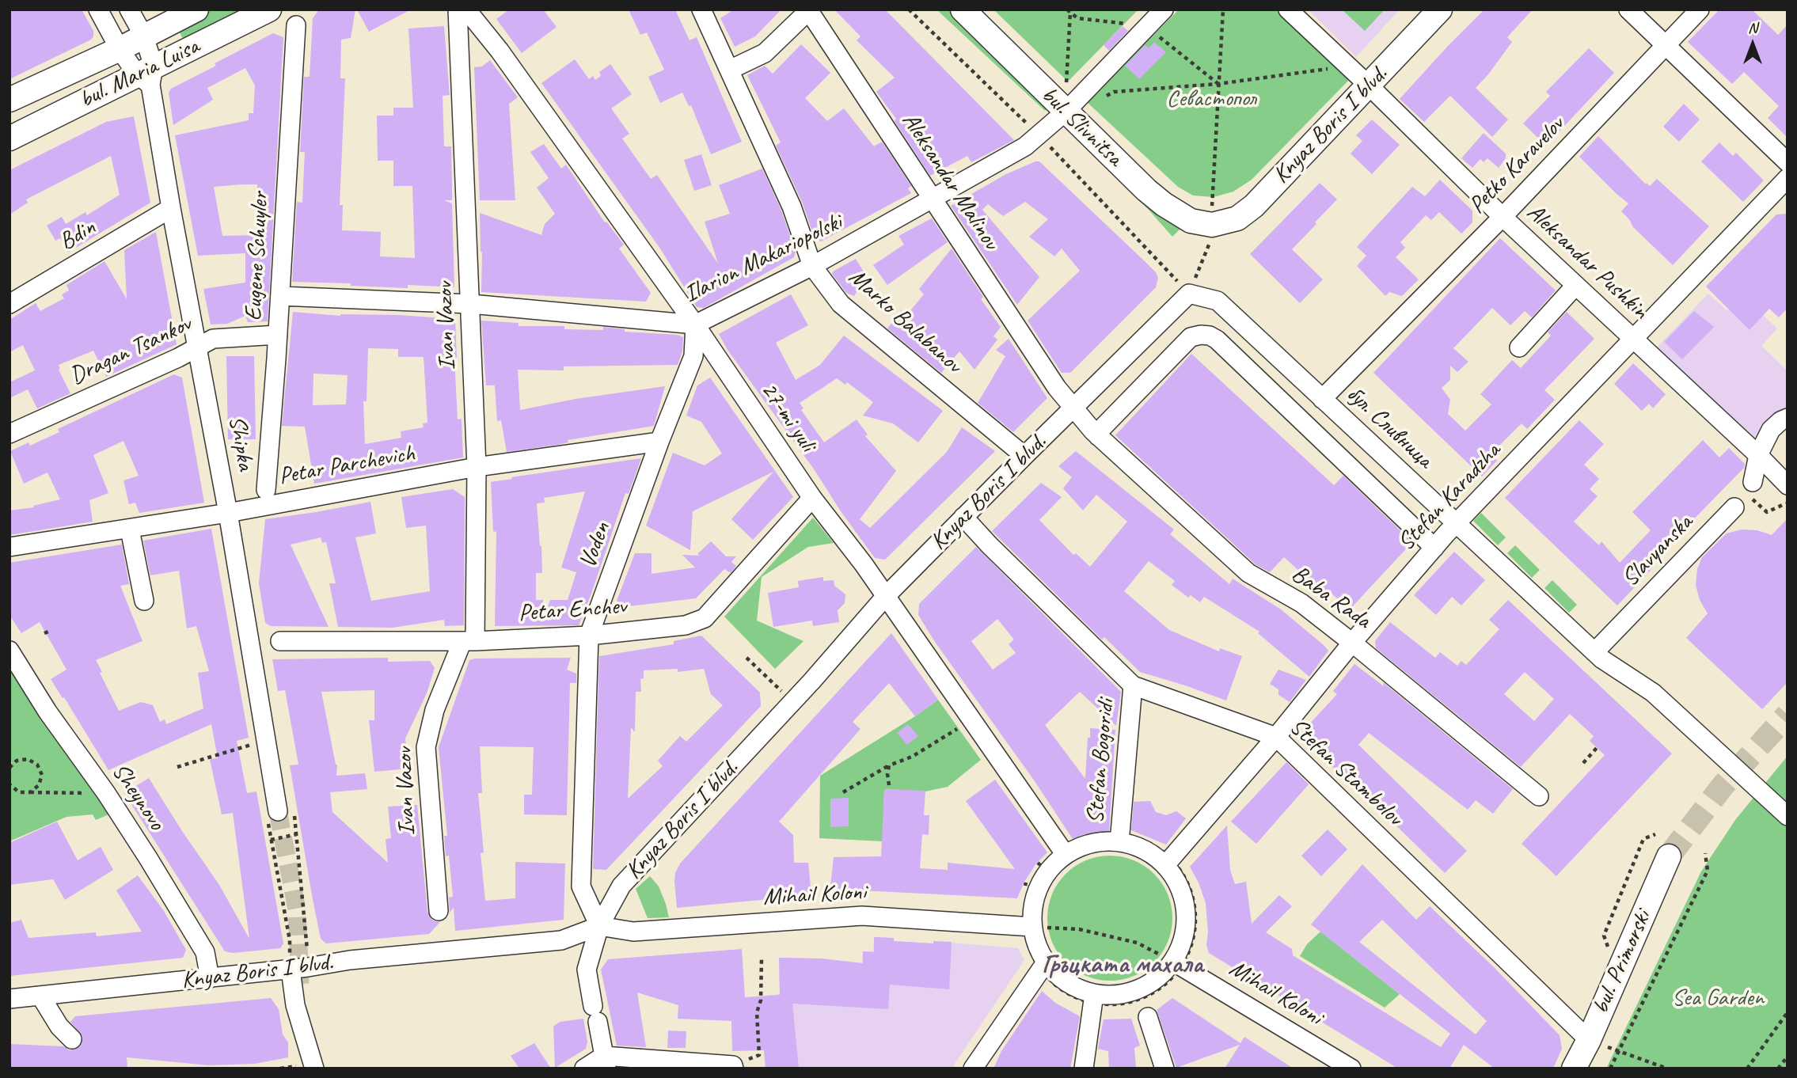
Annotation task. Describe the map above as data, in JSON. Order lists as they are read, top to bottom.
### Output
{
  "streets": {
    "main road": [
      "bul. Maria Luisa",
      "Knyaz Boris I blvd.",
      "bul. Slivnitsa",
      "bul. Primorski"
    ],
    "street": [
      "Petko Karavelov",
      "Aleksandar Malinov",
      "Bdin",
      "Eugene Schuyler",
      "Ilarion Makariopolski",
      "Aleksandar Pushkin",
      "Marko Balabanov",
      "Ivan Vazov",
      "Dragan Tsankov",
      "27-mi yuli",
      "бул. Сливница",
      "Shipka",
      "Petar Parchevich",
      "Stefan Karadzha",
      "Voden",
      "Slavyanska",
      "Baba Rada",
      "Petar Enchev",
      "Stefan Bogoridi",
      "Stefan Stambolov",
      "Sheynovo",
      "Mihail Koloni"
    ]
  },
  "crossings": [
    ["bul. Maria Luisa", "Shipka"],
    ["Knyaz Boris I blvd.", "bul. Slivnitsa"],
    ["Knyaz Boris I blvd.", "Aleksandar Malinov"],
    ["Knyaz Boris I blvd.", "Aleksandar Pushkin"],
    ["Knyaz Boris I blvd.", "Marko Balabanov"],
    ["Knyaz Boris I blvd.", "27-mi yuli"],
    ["Knyaz Boris I blvd.", "бул. Сливница"],
    ["Knyaz Boris I blvd.", "Voden"],
    ["Knyaz Boris I blvd.", "Baba Rada"],
    ["Knyaz Boris I blvd.", "Stefan Stambolov"],
    ["Knyaz Boris I blvd.", "Sheynovo"],
    ["Knyaz Boris I blvd.", "Mihail Koloni"],
    ["bul. Slivnitsa", "Ilarion Makariopolski"],
    ["Petko Karavelov", "Aleksandar Pushkin"],
    ["Petko Karavelov", "бул. Сливница"],
    ["Aleksandar Malinov", "Ilarion Makariopolski"],
    ["Aleksandar Malinov", "Baba Rada"],
    ["Bdin", "Shipka"],
    ["Eugene Schuyler", "Ilarion Makariopolski"],
    ["Eugene Schuyler", "Dragan Tsankov"],
    ["Ilarion Makariopolski", "Marko Balabanov"],
    ["Ilarion Makariopolski", "Ivan Vazov"],
    ["Ilarion Makariopolski", "27-mi yuli"],
    ["Ilarion Makariopolski", "Voden"],
    ["Aleksandar Pushkin", "Stefan Karadzha"],
    ["Ivan Vazov", "Petar Parchevich"],
    ["Ivan Vazov", "Petar Enchev"],
    ["Dragan Tsankov", "Shipka"],
    ["27-mi yuli", "Voden"],
    ["27-mi yuli", "Petar Enchev"],
    ["бул. Сливница", "Stefan Karadzha"],
    ["бул. Сливница", "Slavyanska"],
    ["Shipka", "Petar Parchevich"],
    ["Petar Parchevich", "Voden"],
    ["Stefan Karadzha", "Baba Rada"],
    ["Stefan Karadzha", "Stefan Stambolov"],
    ["Voden", "Petar Enchev"],
    ["Voden", "Mihail Koloni"],
    ["Stefan Bogoridi", "Stefan Stambolov"],
    ["Stefan Stambolov", "bul. Primorski"]
  ],
  "districts": ["Гръцката махала"],
  "parks": ["Севастопол", "Sea Garden"],
  "north": "top"
}
